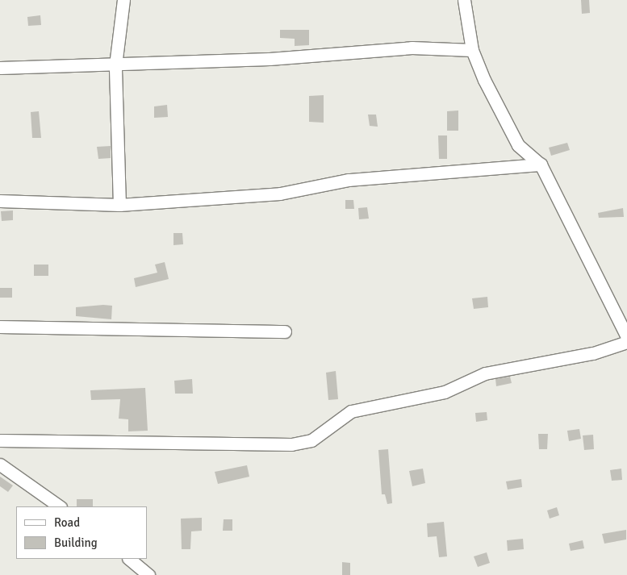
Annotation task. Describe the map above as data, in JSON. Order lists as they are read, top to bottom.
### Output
{
  "legend": ["Road", "Building"]
}
